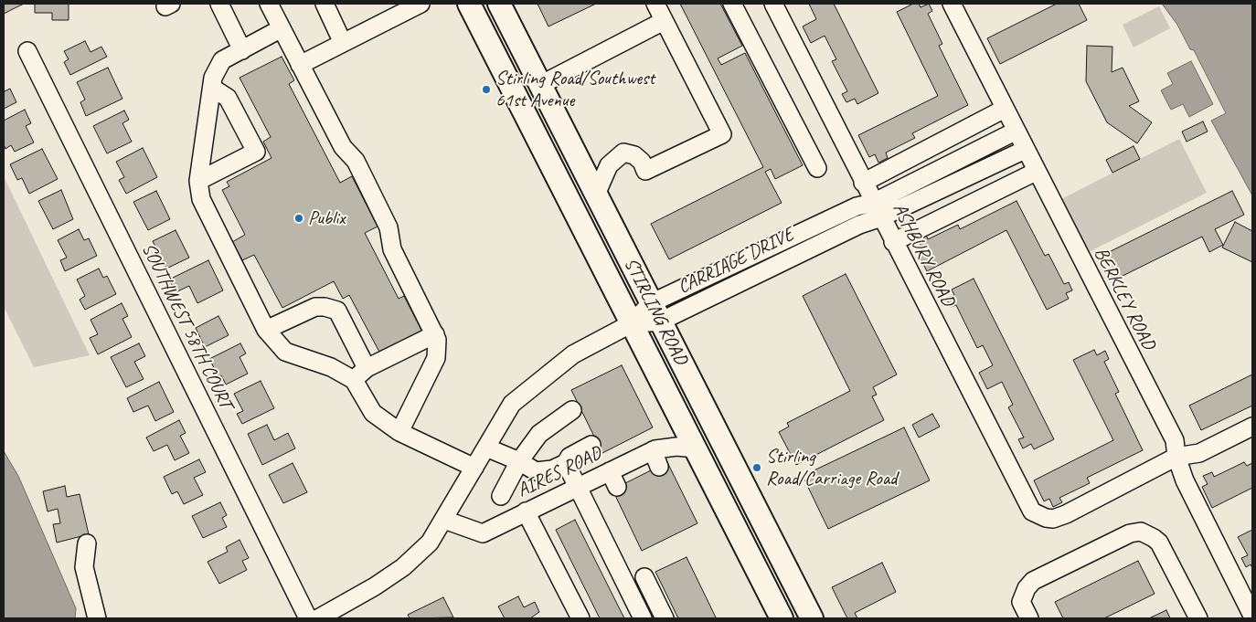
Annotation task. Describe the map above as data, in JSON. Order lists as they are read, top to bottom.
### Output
{
  "streets": {
    "main road": ["STIRLING ROAD"],
    "street": [
      "ASHBURY ROAD",
      "CARRIAGE DRIVE",
      "BERKLEY ROAD",
      "SOUTHWEST 58TH COURT",
      "AIRES ROAD"
    ]
  },
  "crossings": [
    ["ASHBURY ROAD", "CARRIAGE DRIVE"],
    ["ASHBURY ROAD", "BERKLEY ROAD"],
    ["CARRIAGE DRIVE", "BERKLEY ROAD"],
    ["CARRIAGE DRIVE", "STIRLING ROAD"],
    ["STIRLING ROAD", "AIRES ROAD"]
  ],
  "places": ["Stirling Road/Southwest 61st Avenue", "Publix", "Stirling Road/Carriage Road"]
}
